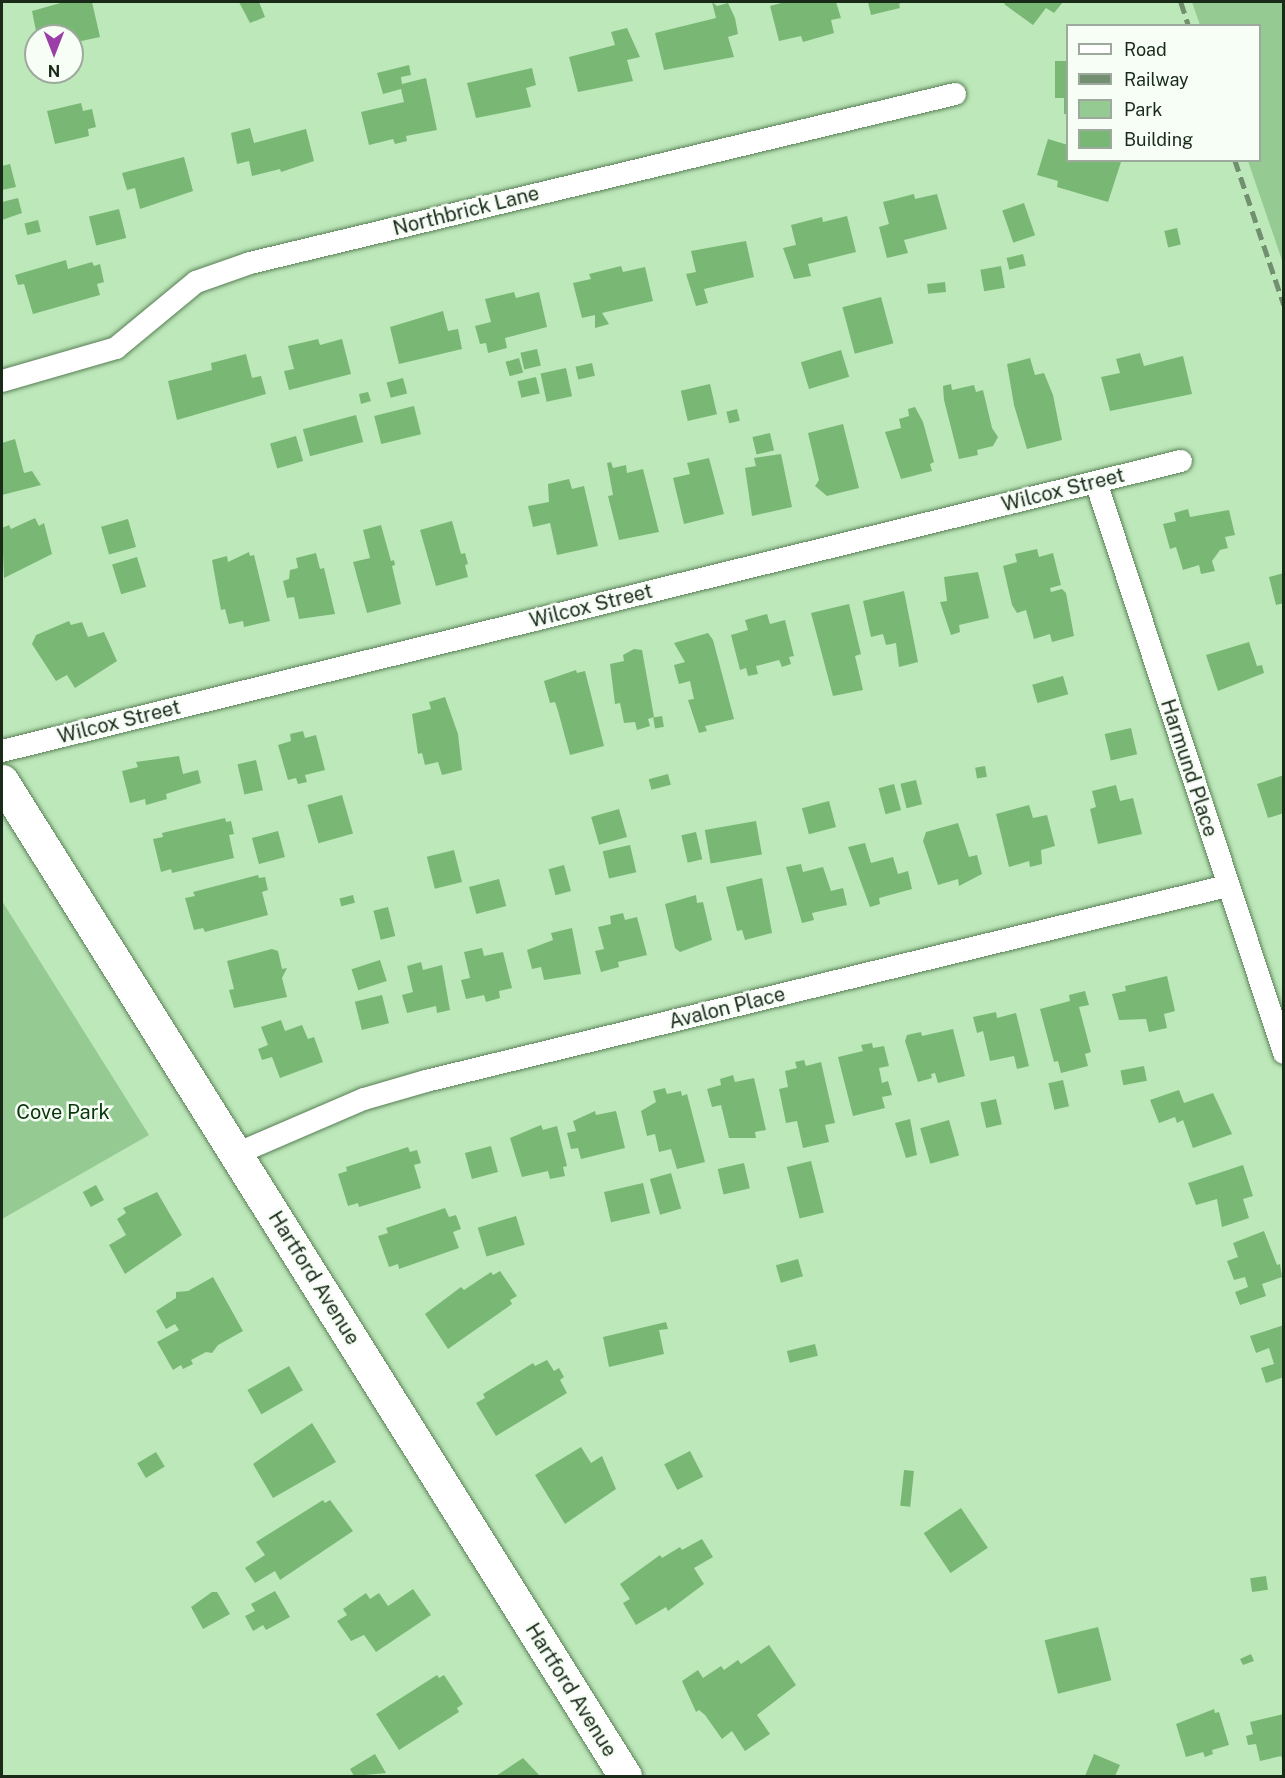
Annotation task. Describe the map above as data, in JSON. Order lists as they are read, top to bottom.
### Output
{
  "streets": {
    "street": [
      "Northbrick Lane",
      "Wilcox Street",
      "Harmund Place",
      "Avalon Place",
      "Hartford Avenue"
    ]
  },
  "crossings": [
    ["Wilcox Street", "Harmund Place"],
    ["Harmund Place", "Avalon Place"],
    ["Avalon Place", "Hartford Avenue"]
  ],
  "parks": ["Cove Park"],
  "legend": [
    "Road",
    "Railway",
    "Park",
    "Building"
  ],
  "north": "bottom"
}
